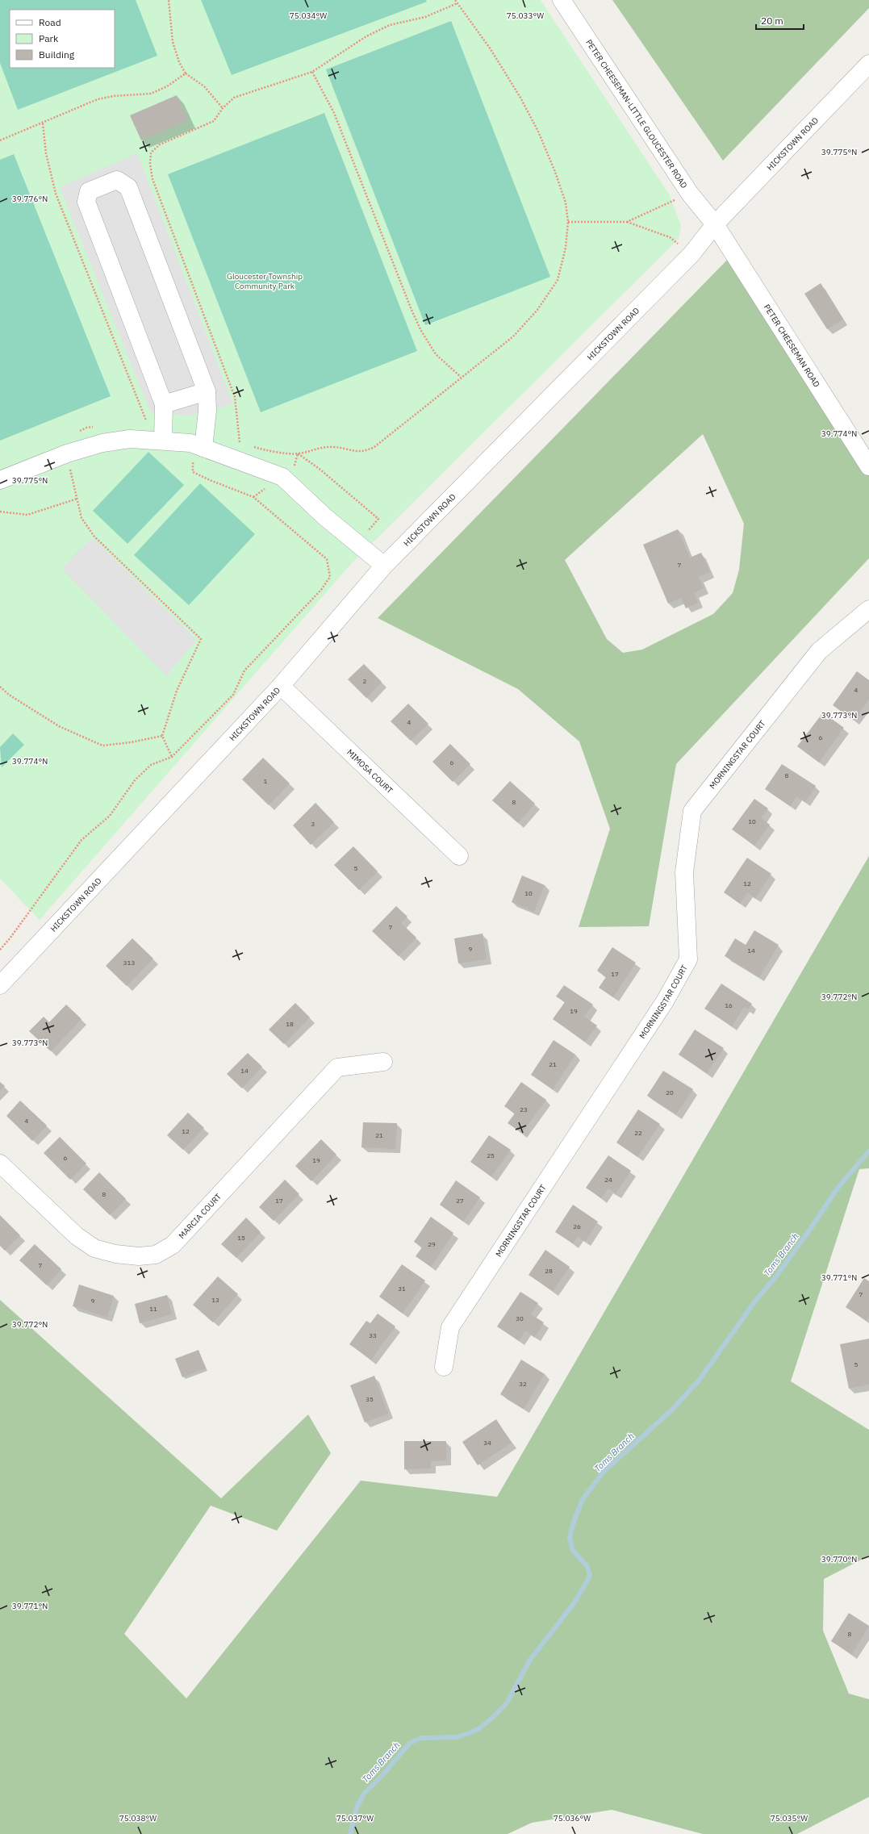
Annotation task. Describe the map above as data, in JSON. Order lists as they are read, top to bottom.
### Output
{
  "streets": {
    "street": [
      "PETER CHEESEMAN-LITTLE GLOUCESTER ROAD",
      "HICKSTOWN ROAD",
      "PETER CHEESEMAN ROAD",
      "MORNINGSTAR COURT",
      "MIMOSA COURT",
      "MARCIA COURT"
    ]
  },
  "crossings": [
    ["PETER CHEESEMAN-LITTLE GLOUCESTER ROAD", "HICKSTOWN ROAD"],
    ["PETER CHEESEMAN-LITTLE GLOUCESTER ROAD", "PETER CHEESEMAN ROAD"],
    ["HICKSTOWN ROAD", "PETER CHEESEMAN ROAD"],
    ["HICKSTOWN ROAD", "MIMOSA COURT"]
  ],
  "water": ["Toms Branch"],
  "parks": ["Gloucester Township Community Park"],
  "house_numbers": [
    "7",
    "2",
    "4",
    "4",
    "6",
    "6",
    "8",
    "1",
    "8",
    "10",
    "3",
    "5",
    "12",
    "10",
    "7",
    "9",
    "14",
    "313",
    "17",
    "16",
    "19",
    "18",
    "21",
    "14",
    "20",
    "23",
    "4",
    "12",
    "22",
    "21",
    "25",
    "6",
    "19",
    "24",
    "8",
    "17",
    "27",
    "26",
    "15",
    "29",
    "7",
    "28",
    "31",
    "7",
    "13",
    "9",
    "11",
    "30",
    "33",
    "5",
    "32",
    "35",
    "34",
    "8"
  ],
  "legend": ["Road", "Park", "Building"],
  "scale_bar": "20 m",
  "coordinates": [
    "75.034°W",
    "75.033°W",
    "39.775°N",
    "39.776°N",
    "39.774°N",
    "39.773°N",
    "39.772°N",
    "39.771°N",
    "39.770°N",
    "75.038°W",
    "75.037°W",
    "75.036°W",
    "75.035°W"
  ]
}
